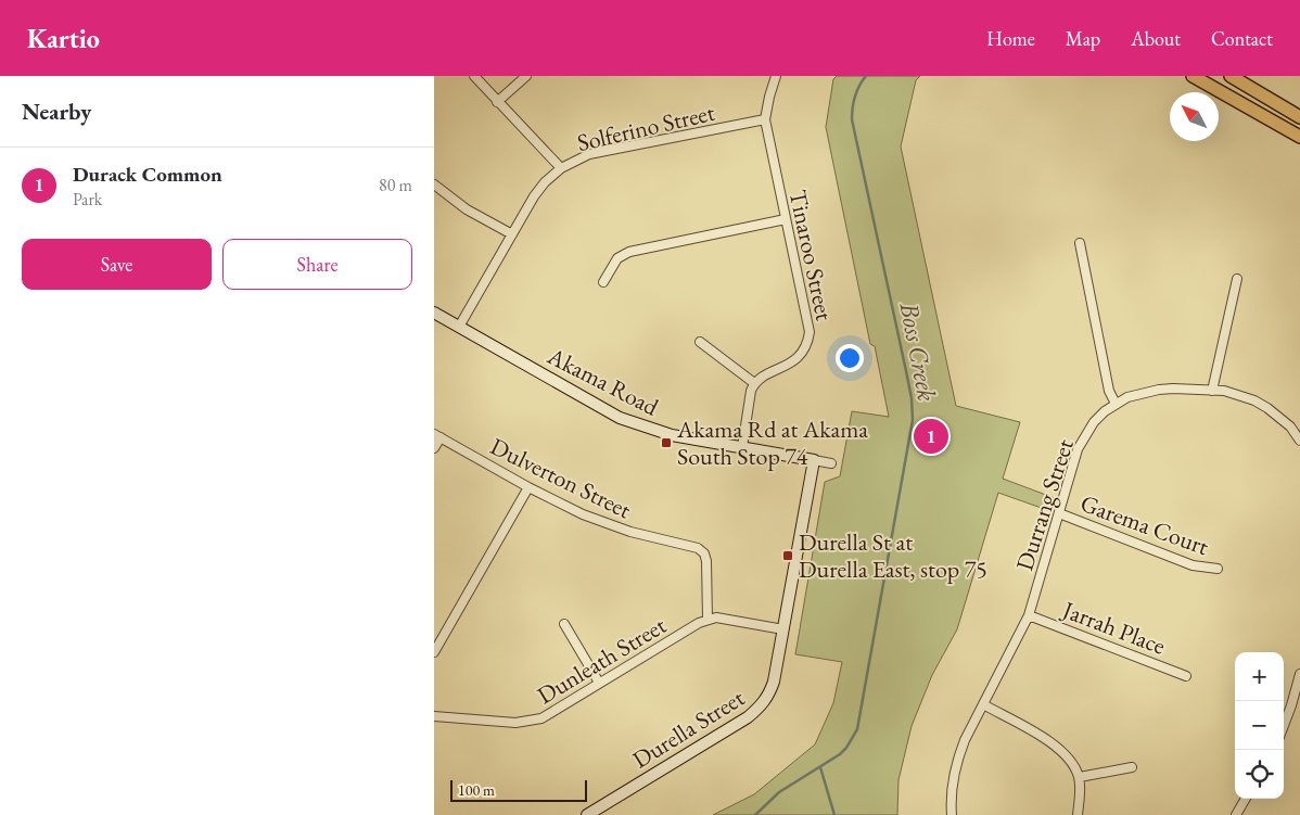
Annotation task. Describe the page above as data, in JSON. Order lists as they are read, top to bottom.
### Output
{
  "streets": {
    "street": [
      "Solferino Street",
      "Tinaroo Street",
      "Akama Road",
      "Dulverton Street",
      "Durrang Street",
      "Garema Court",
      "Jarrah Place",
      "Dunleath Street",
      "Durella Street"
    ]
  },
  "crossings": [
    ["Solferino Street", "Tinaroo Street"],
    ["Solferino Street", "Akama Road"],
    ["Akama Road", "Durella Street"],
    ["Dulverton Street", "Dunleath Street"],
    ["Durrang Street", "Garema Court"],
    ["Durrang Street", "Jarrah Place"]
  ],
  "water": ["Boss Creek"],
  "places": {
    "transit": ["Akama Rd at Akama South Stop 74", "Durella St at Durella East, stop 75"]
  },
  "scale_bar": "100 m",
  "north": "top left",
  "page": {
    "header": "Kartio",
    "nav": [
      "Home",
      "Map",
      "About",
      "Contact"
    ],
    "heading": "Nearby",
    "list": [
      {
        "mark": "1",
        "name": "Durack Common",
        "note": "Park",
        "value": "80 m"
      }
    ],
    "buttons": ["Save", "Share"],
    "pins": "1",
    "map_buttons": ["+", "−"],
    "scale": "100 m"
  }
}
